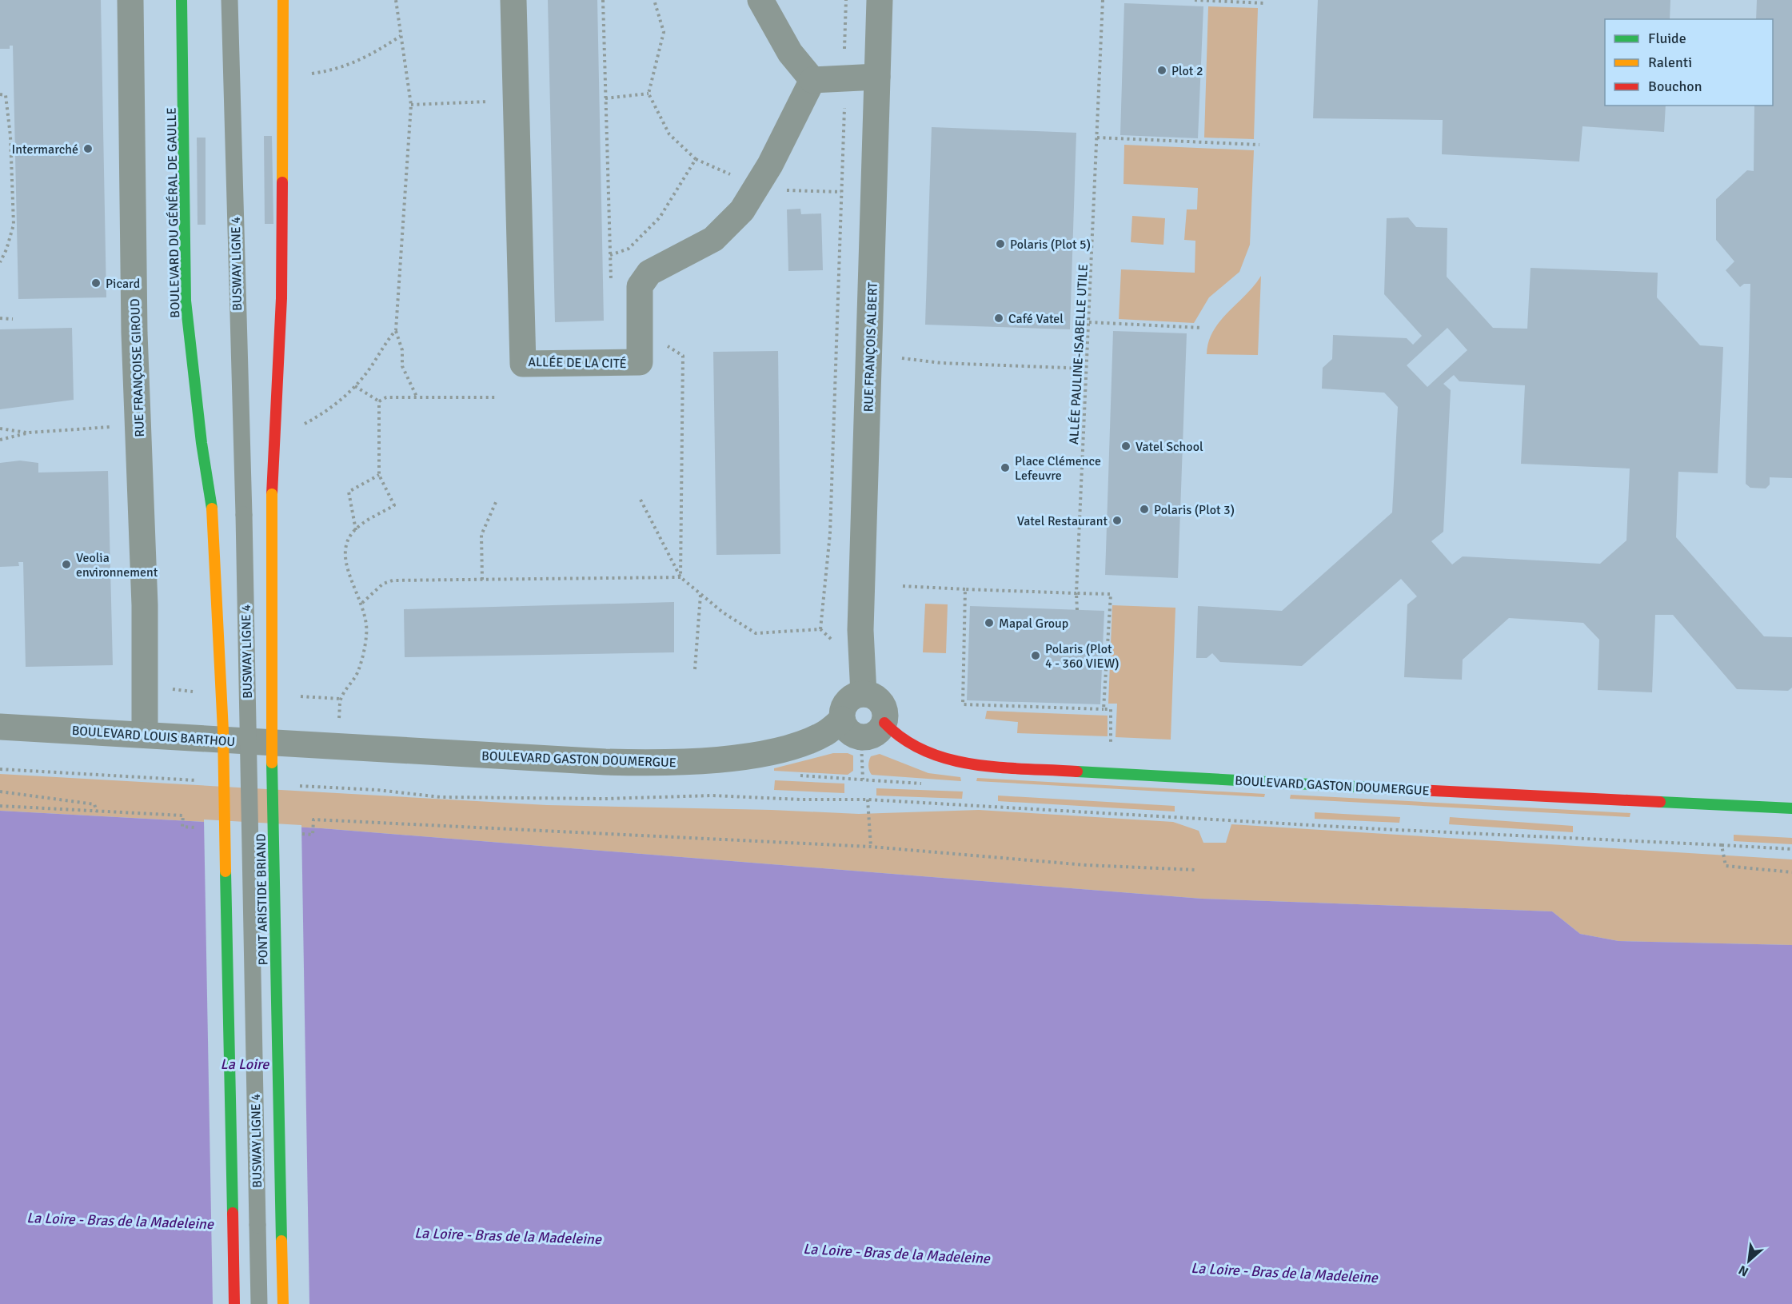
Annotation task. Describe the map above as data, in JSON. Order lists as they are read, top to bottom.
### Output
{
  "streets": {
    "main road": ["BOULEVARD DU GÉNÉRAL DE GAULLE", "BOULEVARD GASTON DOUMERGUE", "PONT ARISTIDE BRIAND"],
    "street": [
      "RUE FRANÇOIS ALBERT",
      "ALLÉE DE LA CITÉ",
      "RUE FRANÇOISE GIROUD",
      "BOULEVARD LOUIS BARTHOU"
    ],
    "lane": ["BUSWAY LIGNE 4"],
    "path": ["ALLÉE PAULINE-ISABELLE UTILE"]
  },
  "crossings": [
    ["RUE FRANÇOIS ALBERT", "BOULEVARD GASTON DOUMERGUE"],
    ["RUE FRANÇOISE GIROUD", "BOULEVARD LOUIS BARTHOU"],
    ["BOULEVARD LOUIS BARTHOU", "BOULEVARD GASTON DOUMERGUE"]
  ],
  "water": ["La Loire", "La Loire - Bras de la Madeleine"],
  "places": [
    "Plot 2",
    "Intermarché",
    "Polaris (Plot 5)",
    "Picard",
    "Café Vatel",
    "Vatel School",
    "Place Clémence Lefeuvre",
    "Polaris (Plot 3)",
    "Vatel Restaurant",
    "Veolia environnement",
    "Mapal Group",
    "Polaris (Plot 4 - 360 VIEW)"
  ],
  "legend": ["Fluide", "Ralenti", "Bouchon"],
  "north": "bottom left"
}
